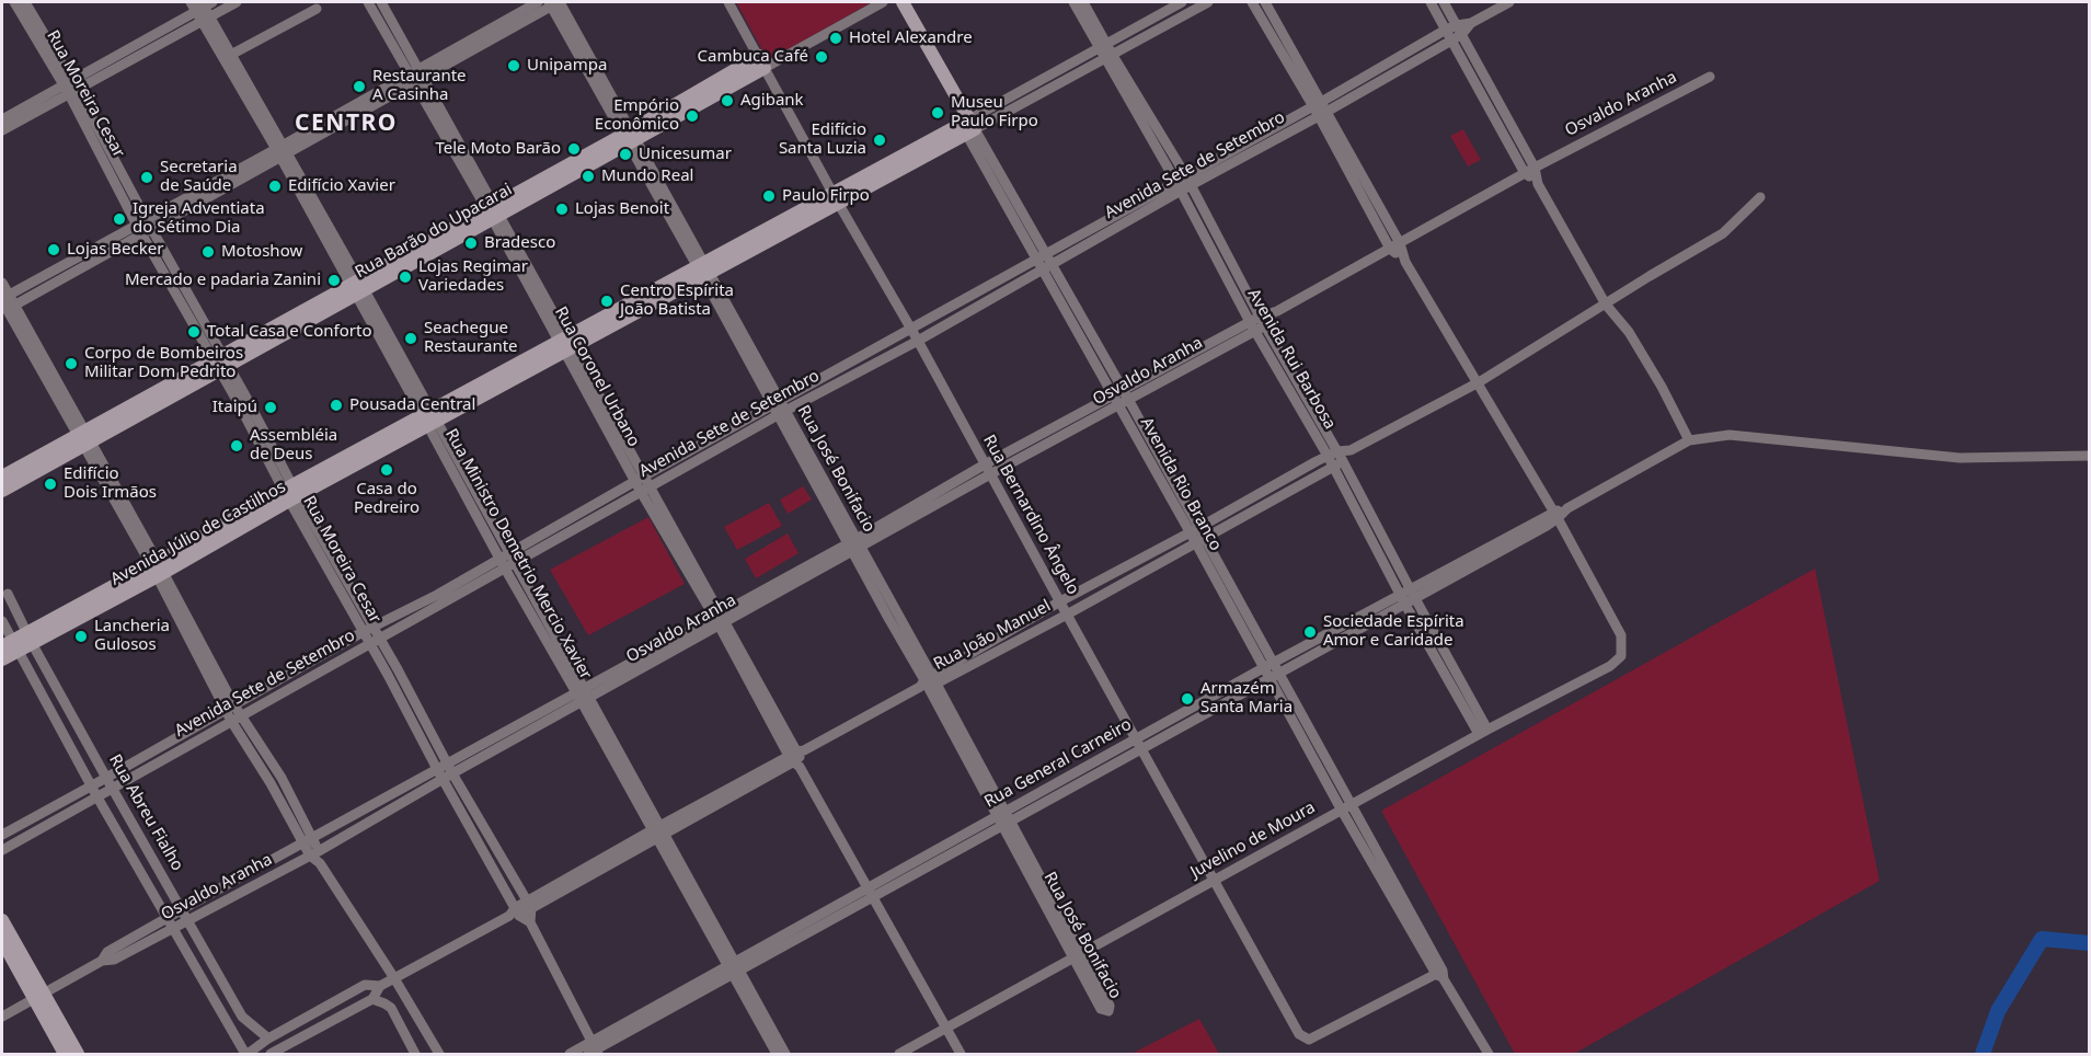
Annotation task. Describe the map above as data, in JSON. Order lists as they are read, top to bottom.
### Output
{
  "streets": {
    "street": [
      "Rua Moreira Cesar",
      "Osvaldo Aranha",
      "Avenida Sete de Setembro",
      "Rua Barão do Upacarai",
      "Avenida Rui Barbosa",
      "Rua Coronel Urbano",
      "Rua José Bonifacio",
      "Avenida Rio Branco",
      "Rua Bernardino Ângelo",
      "Avenida Júlio de Castilhos",
      "Rua Ministro Demetrio Mercio Xavier",
      "Rua João Manuel",
      "Rua General Carneiro",
      "Rua Abreu Fialho",
      "Juvelino de Moura"
    ]
  },
  "crossings": [
    ["Rua Moreira Cesar", "Osvaldo Aranha"],
    ["Rua Moreira Cesar", "Avenida Sete de Setembro"],
    ["Rua Moreira Cesar", "Rua Barão do Upacarai"],
    ["Rua Moreira Cesar", "Avenida Júlio de Castilhos"],
    ["Rua Moreira Cesar", "Rua João Manuel"],
    ["Osvaldo Aranha", "Avenida Rui Barbosa"],
    ["Osvaldo Aranha", "Rua Coronel Urbano"],
    ["Osvaldo Aranha", "Rua José Bonifacio"],
    ["Osvaldo Aranha", "Avenida Rio Branco"],
    ["Osvaldo Aranha", "Rua Bernardino Ângelo"],
    ["Osvaldo Aranha", "Rua Ministro Demetrio Mercio Xavier"],
    ["Osvaldo Aranha", "Rua Abreu Fialho"],
    ["Avenida Sete de Setembro", "Avenida Rui Barbosa"],
    ["Avenida Sete de Setembro", "Rua Coronel Urbano"],
    ["Avenida Sete de Setembro", "Rua José Bonifacio"],
    ["Avenida Sete de Setembro", "Avenida Rio Branco"],
    ["Avenida Sete de Setembro", "Rua Bernardino Ângelo"],
    ["Avenida Sete de Setembro", "Rua Ministro Demetrio Mercio Xavier"],
    ["Avenida Sete de Setembro", "Rua Abreu Fialho"],
    ["Rua Barão do Upacarai", "Rua Coronel Urbano"],
    ["Rua Barão do Upacarai", "Rua José Bonifacio"],
    ["Rua Barão do Upacarai", "Rua Bernardino Ângelo"],
    ["Rua Barão do Upacarai", "Rua Ministro Demetrio Mercio Xavier"],
    ["Avenida Rui Barbosa", "Avenida Júlio de Castilhos"],
    ["Avenida Rui Barbosa", "Rua João Manuel"],
    ["Avenida Rui Barbosa", "Rua General Carneiro"],
    ["Avenida Rui Barbosa", "Juvelino de Moura"],
    ["Rua Coronel Urbano", "Avenida Júlio de Castilhos"],
    ["Rua Coronel Urbano", "Rua João Manuel"],
    ["Rua Coronel Urbano", "Rua General Carneiro"],
    ["Rua Coronel Urbano", "Juvelino de Moura"],
    ["Rua José Bonifacio", "Avenida Júlio de Castilhos"],
    ["Rua José Bonifacio", "Rua João Manuel"],
    ["Rua José Bonifacio", "Rua General Carneiro"],
    ["Rua José Bonifacio", "Juvelino de Moura"],
    ["Avenida Rio Branco", "Rua Bernardino Ângelo"],
    ["Avenida Rio Branco", "Avenida Júlio de Castilhos"],
    ["Avenida Rio Branco", "Rua João Manuel"],
    ["Avenida Rio Branco", "Rua General Carneiro"],
    ["Avenida Rio Branco", "Juvelino de Moura"],
    ["Rua Bernardino Ângelo", "Avenida Júlio de Castilhos"],
    ["Rua Bernardino Ângelo", "Rua João Manuel"],
    ["Rua Bernardino Ângelo", "Rua General Carneiro"],
    ["Rua Bernardino Ângelo", "Juvelino de Moura"],
    ["Avenida Júlio de Castilhos", "Rua Ministro Demetrio Mercio Xavier"],
    ["Avenida Júlio de Castilhos", "Rua Abreu Fialho"],
    ["Rua Ministro Demetrio Mercio Xavier", "Rua João Manuel"],
    ["Rua Ministro Demetrio Mercio Xavier", "Rua General Carneiro"],
    ["Rua João Manuel", "Rua Abreu Fialho"],
    ["Rua General Carneiro", "Juvelino de Moura"]
  ],
  "districts": ["CENTRO"],
  "places": [
    "Hotel Alexandre",
    "Cambuca Café",
    "Unipampa",
    "Restaurante A Casinha",
    "Agibank",
    "Museu Paulo Firpo",
    "Empório Econômico",
    "Edifício Santa Luzia",
    "Tele Moto Barão",
    "Unicesumar",
    "Mundo Real",
    "Secretaria de Saúde",
    "Edifício Xavier",
    "Paulo Firpo",
    "Lojas Benoit",
    "Igreja Adventiata do Sétimo Dia",
    "Bradesco",
    "Lojas Becker",
    "Motoshow",
    "Lojas Regimar Variedades",
    "Mercado e padaria Zanini",
    "Centro Espírita João Batista",
    "Total Casa e Conforto",
    "Seachegue Restaurante",
    "Corpo de Bombeiros Militar Dom Pedrito",
    "Pousada Central",
    "Itaipú",
    "Assembléia de Deus",
    "Casa do Pedreiro",
    "Edifício Dois Irmãos",
    "Sociedade Espírita Amor e Caridade",
    "Lancheria Gulosos",
    "Armazém Santa Maria"
  ]
}
